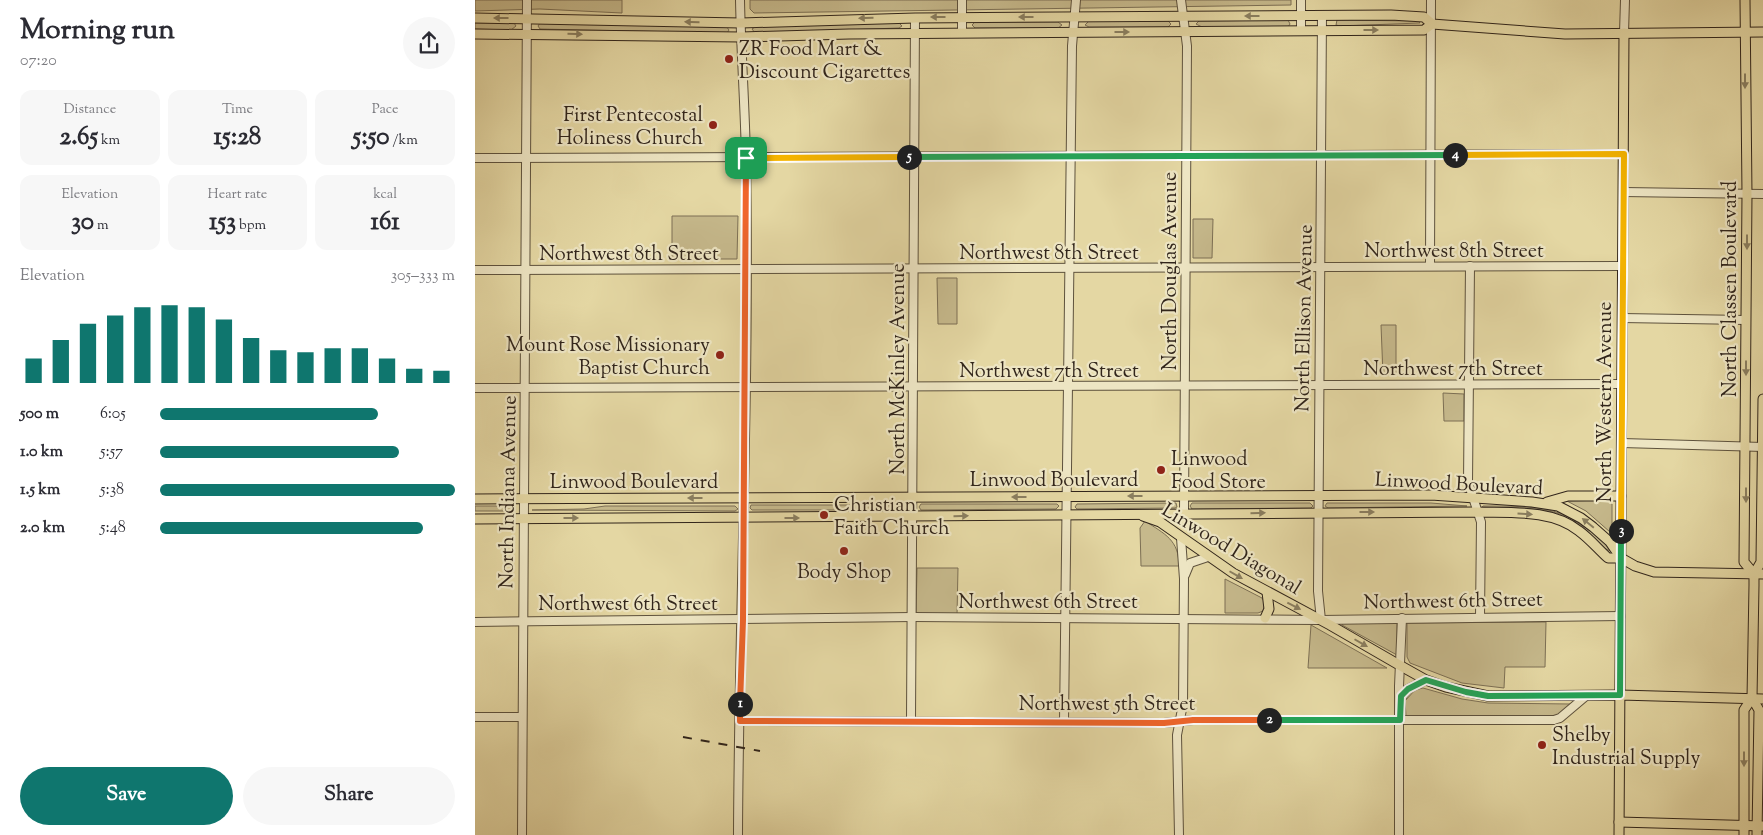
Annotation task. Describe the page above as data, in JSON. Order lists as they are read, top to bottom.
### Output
{
  "streets": {
    "main road": [
      "North Classen Boulevard",
      "North Western Avenue",
      "Linwood Boulevard",
      "Linwood Diagonal"
    ],
    "street": [
      "Northwest 8th Street",
      "North Douglas Avenue",
      "North Ellison Avenue",
      "Northwest 7th Street",
      "North McKinley Avenue",
      "North Indiana Avenue",
      "Northwest 6th Street",
      "Northwest 5th Street"
    ]
  },
  "crossings": [
    ["Northwest 8th Street", "North Douglas Avenue"],
    ["Northwest 8th Street", "North Ellison Avenue"],
    ["Northwest 8th Street", "North McKinley Avenue"],
    ["Northwest 8th Street", "North Western Avenue"],
    ["Northwest 8th Street", "North Indiana Avenue"],
    ["North Douglas Avenue", "Northwest 7th Street"],
    ["North Douglas Avenue", "Linwood Boulevard"],
    ["North Ellison Avenue", "Northwest 7th Street"],
    ["North Ellison Avenue", "Linwood Boulevard"],
    ["North Ellison Avenue", "Linwood Diagonal"],
    ["North Ellison Avenue", "Northwest 6th Street"],
    ["Northwest 7th Street", "North McKinley Avenue"],
    ["Northwest 7th Street", "North Western Avenue"],
    ["Northwest 7th Street", "North Indiana Avenue"],
    ["North McKinley Avenue", "Linwood Boulevard"],
    ["North McKinley Avenue", "Northwest 6th Street"],
    ["North McKinley Avenue", "Northwest 5th Street"],
    ["North Western Avenue", "Linwood Boulevard"],
    ["North Western Avenue", "Linwood Diagonal"],
    ["North Western Avenue", "Northwest 6th Street"],
    ["Linwood Boulevard", "North Indiana Avenue"],
    ["Linwood Boulevard", "Linwood Diagonal"],
    ["North Indiana Avenue", "Northwest 6th Street"],
    ["Linwood Diagonal", "Northwest 6th Street"],
    ["Linwood Diagonal", "Northwest 5th Street"]
  ],
  "one_way": ["Linwood Diagonal"],
  "places": [
    "ZR Food Mart & Discount Cigarettes",
    "First Pentecostal Holiness Church",
    "Mount Rose Missionary Baptist Church",
    "Linwood Food Store",
    "Christian Faith Church",
    "Body Shop",
    "Shelby Industrial Supply"
  ],
  "page": {
    "heading": ["Morning run", "07:20"],
    "stats": [
      ["Distance", "2.65 km"],
      ["Time", "15:28"],
      ["Pace", "5:50 /km"],
      ["Elevation", "30 m"],
      ["Heart rate", "153 bpm"],
      ["kcal", "161"]
    ],
    "pins": [
      "4",
      "5",
      "3",
      "1",
      "2"
    ],
    "chart": ["Elevation", "305–333 m"],
    "list": [
      {
        "name": "500 m",
        "note": "6:05"
      },
      {
        "name": "1.0 km",
        "note": "5:57"
      },
      {
        "name": "1.5 km",
        "note": "5:38"
      },
      {
        "name": "2.0 km",
        "note": "5:48"
      }
    ],
    "buttons": ["Save", "Share"]
  }
}
